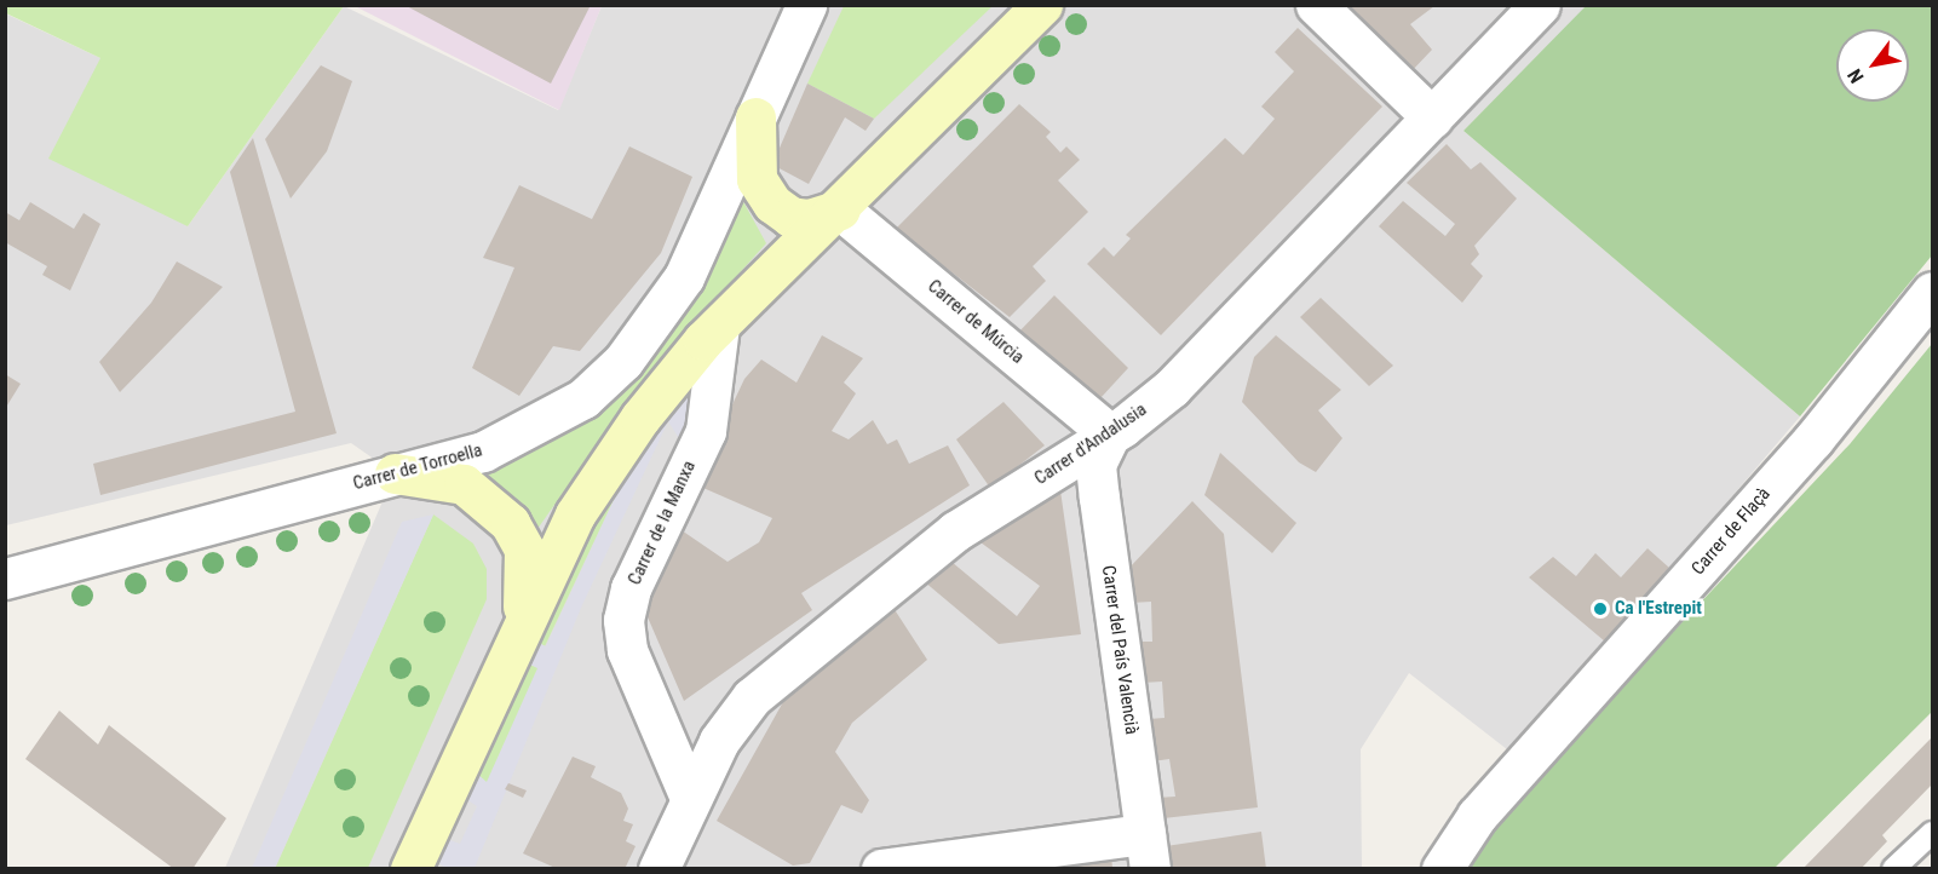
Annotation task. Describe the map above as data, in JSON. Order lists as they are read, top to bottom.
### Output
{
  "streets": {
    "street": [
      "Carrer de Múrcia",
      "Carrer d'Andalusia",
      "Carrer de Torroella",
      "Carrer de la Manxa",
      "Carrer de Flaçà",
      "Carrer del País Valencià"
    ]
  },
  "crossings": [
    ["Carrer de Múrcia", "Carrer d'Andalusia"],
    ["Carrer de Múrcia", "Carrer de Torroella"],
    ["Carrer de Múrcia", "Carrer del País Valencià"],
    ["Carrer d'Andalusia", "Carrer de la Manxa"],
    ["Carrer d'Andalusia", "Carrer del País Valencià"]
  ],
  "places": ["Ca l'Estrepit"],
  "north": "bottom left"
}
